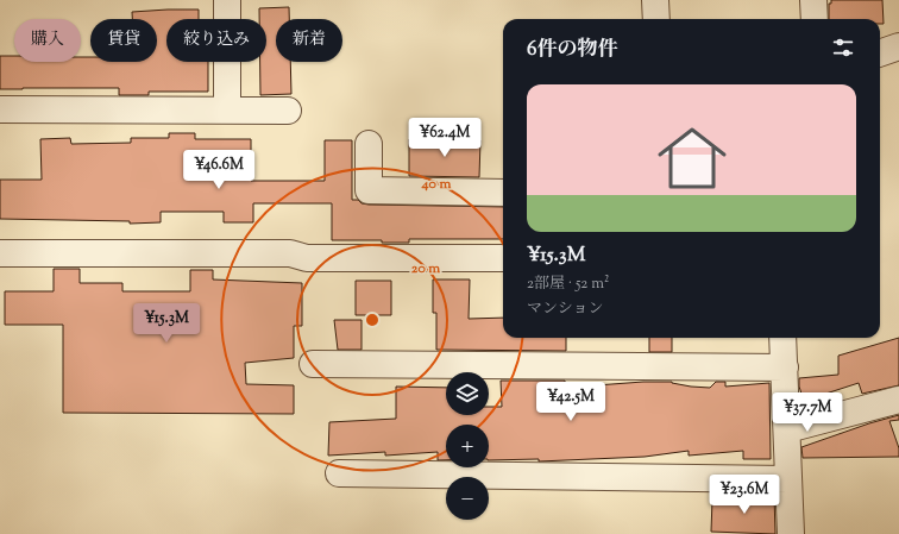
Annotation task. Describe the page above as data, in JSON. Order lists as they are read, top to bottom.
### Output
{
  "page": {
    "chip": [
      "購入",
      "賃貸",
      "絞り込み",
      "新着"
    ],
    "heading": "6件の物件",
    "list": [
      {
        "name": "¥15.3M",
        "note": "2部屋 · 52 m² · マンション"
      }
    ],
    "price": [
      "¥62.4M",
      "¥46.6M",
      "¥15.3M",
      "¥42.5M",
      "¥37.7M",
      "¥23.6M"
    ],
    "map_buttons": ["+", "−"]
  },
  "rings": ["40 m", "20 m"]
}
